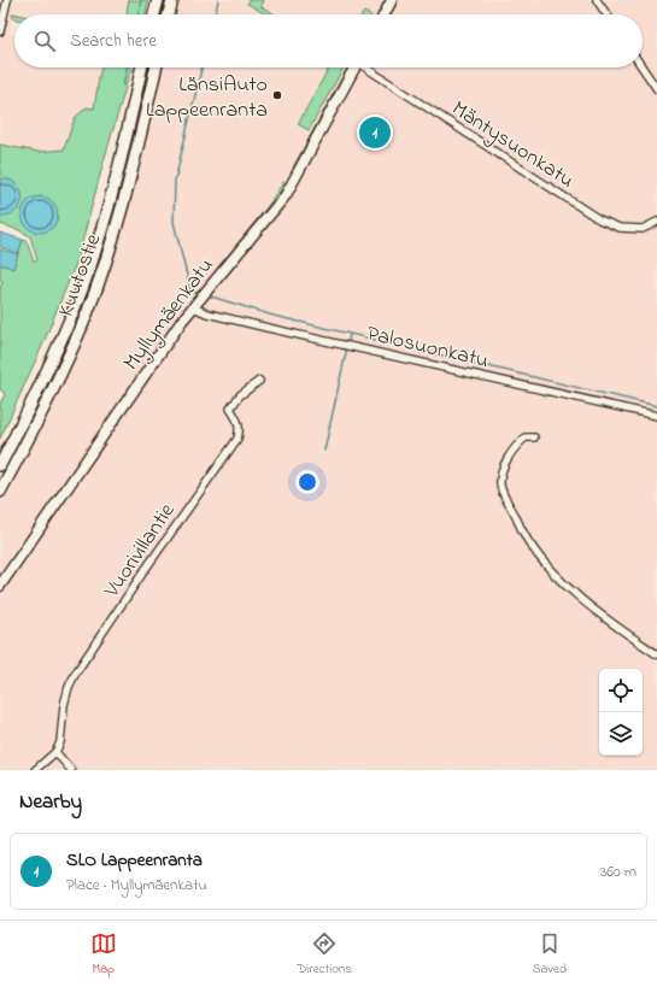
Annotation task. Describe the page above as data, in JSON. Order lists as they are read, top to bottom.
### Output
{
  "streets": {
    "highway": ["Kuutostie"],
    "main road": ["Myllymäenkatu"],
    "street": ["Mäntysuonkatu", "Palosuonkatu", "Vuorivillantie"]
  },
  "crossings": [
    ["Myllymäenkatu", "Palosuonkatu"]
  ],
  "places": ["LänsiAuto Lappeenranta"],
  "page": {
    "search": "Search here",
    "pins": "1",
    "heading": "Nearby",
    "list": [
      {
        "mark": "1",
        "name": "SLO Lappeenranta",
        "note": "Place · Myllymäenkatu",
        "value": "360 m"
      }
    ],
    "nav": ["Map", "Directions", "Saved"]
  }
}
